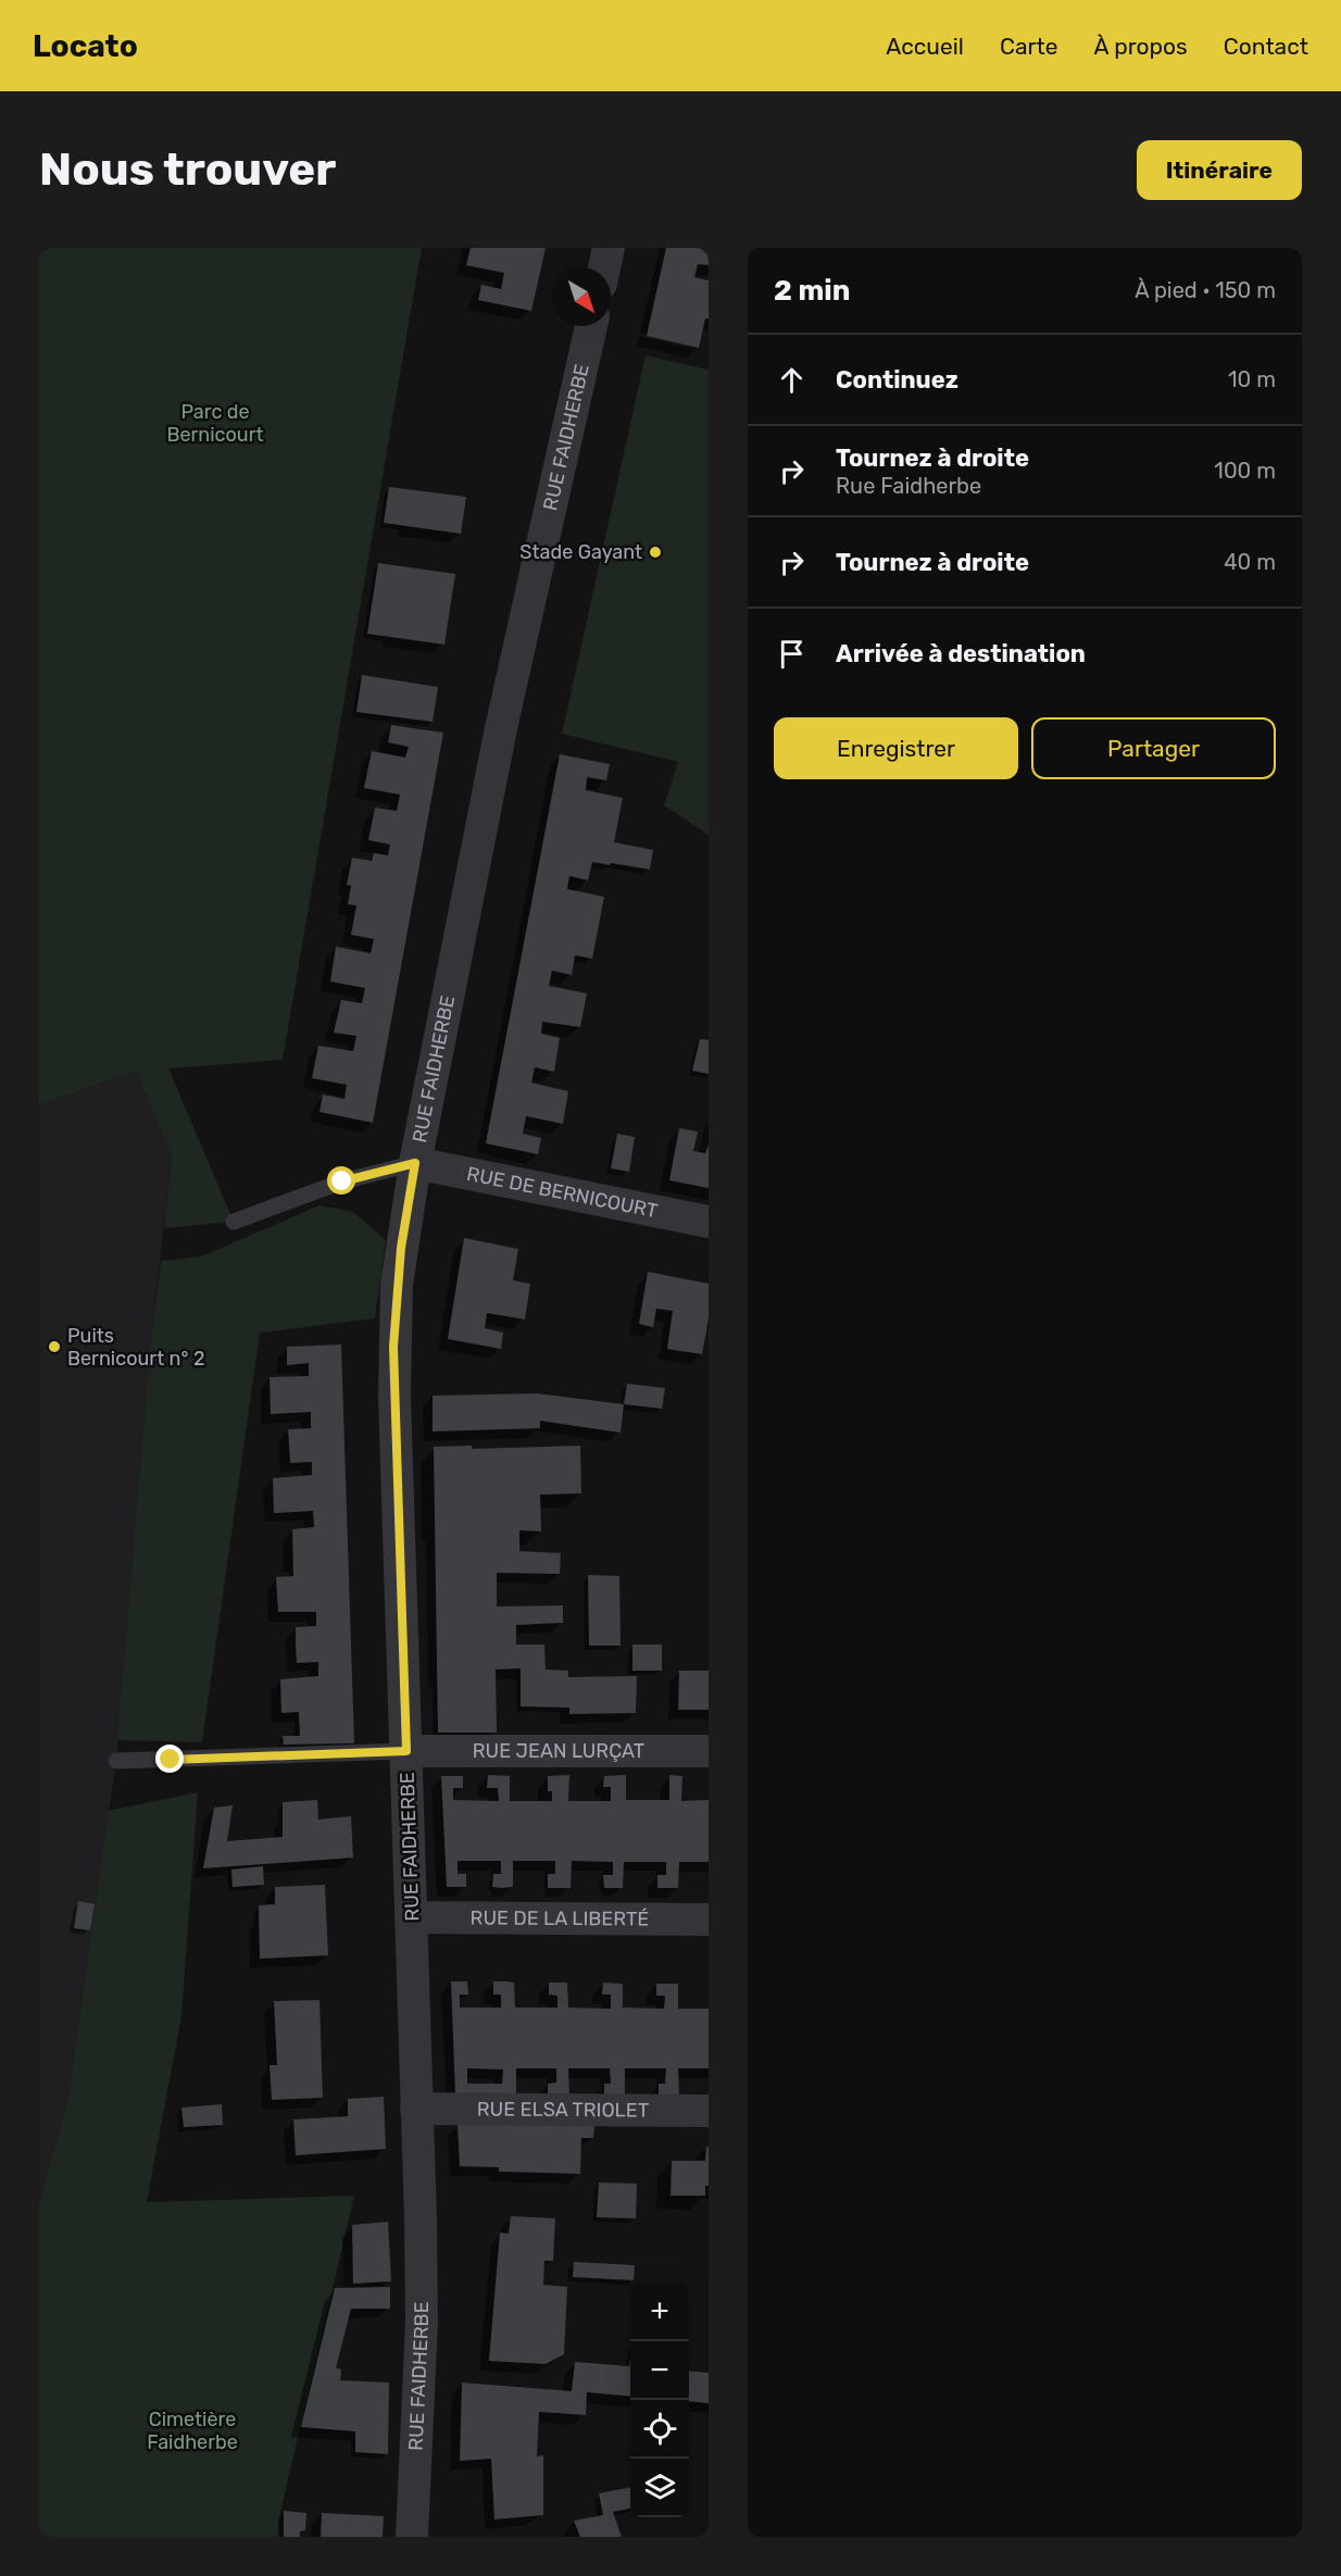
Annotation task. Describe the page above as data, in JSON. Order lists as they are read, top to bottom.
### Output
{
  "streets": {
    "street": [
      "RUE FAIDHERBE",
      "RUE DE BERNICOURT",
      "RUE JEAN LURÇAT",
      "RUE DE LA LIBERTÉ",
      "RUE ELSA TRIOLET"
    ]
  },
  "crossings": [
    ["RUE FAIDHERBE", "RUE DE BERNICOURT"],
    ["RUE FAIDHERBE", "RUE JEAN LURÇAT"],
    ["RUE FAIDHERBE", "RUE DE LA LIBERTÉ"],
    ["RUE FAIDHERBE", "RUE ELSA TRIOLET"]
  ],
  "parks": ["Parc de Bernicourt", "Cimetière Faidherbe"],
  "places": ["Stade Gayant", "Puits Bernicourt n° 2"],
  "north": "bottom right",
  "page": {
    "header": "Locato",
    "nav": [
      "Accueil",
      "Carte",
      "À propos",
      "Contact"
    ],
    "buttons": [
      "Itinéraire",
      ["Enregistrer", "Partager"]
    ],
    "title": "Nous trouver",
    "heading": ["2 min", "À pied · 150 m"],
    "list": [
      ["Continuez", "10 m"],
      ["Tournez à droite", "Rue Faidherbe", "100 m"],
      ["Tournez à droite", "40 m"],
      "Arrivée à destination"
    ],
    "map_buttons": ["+", "−"]
  }
}
